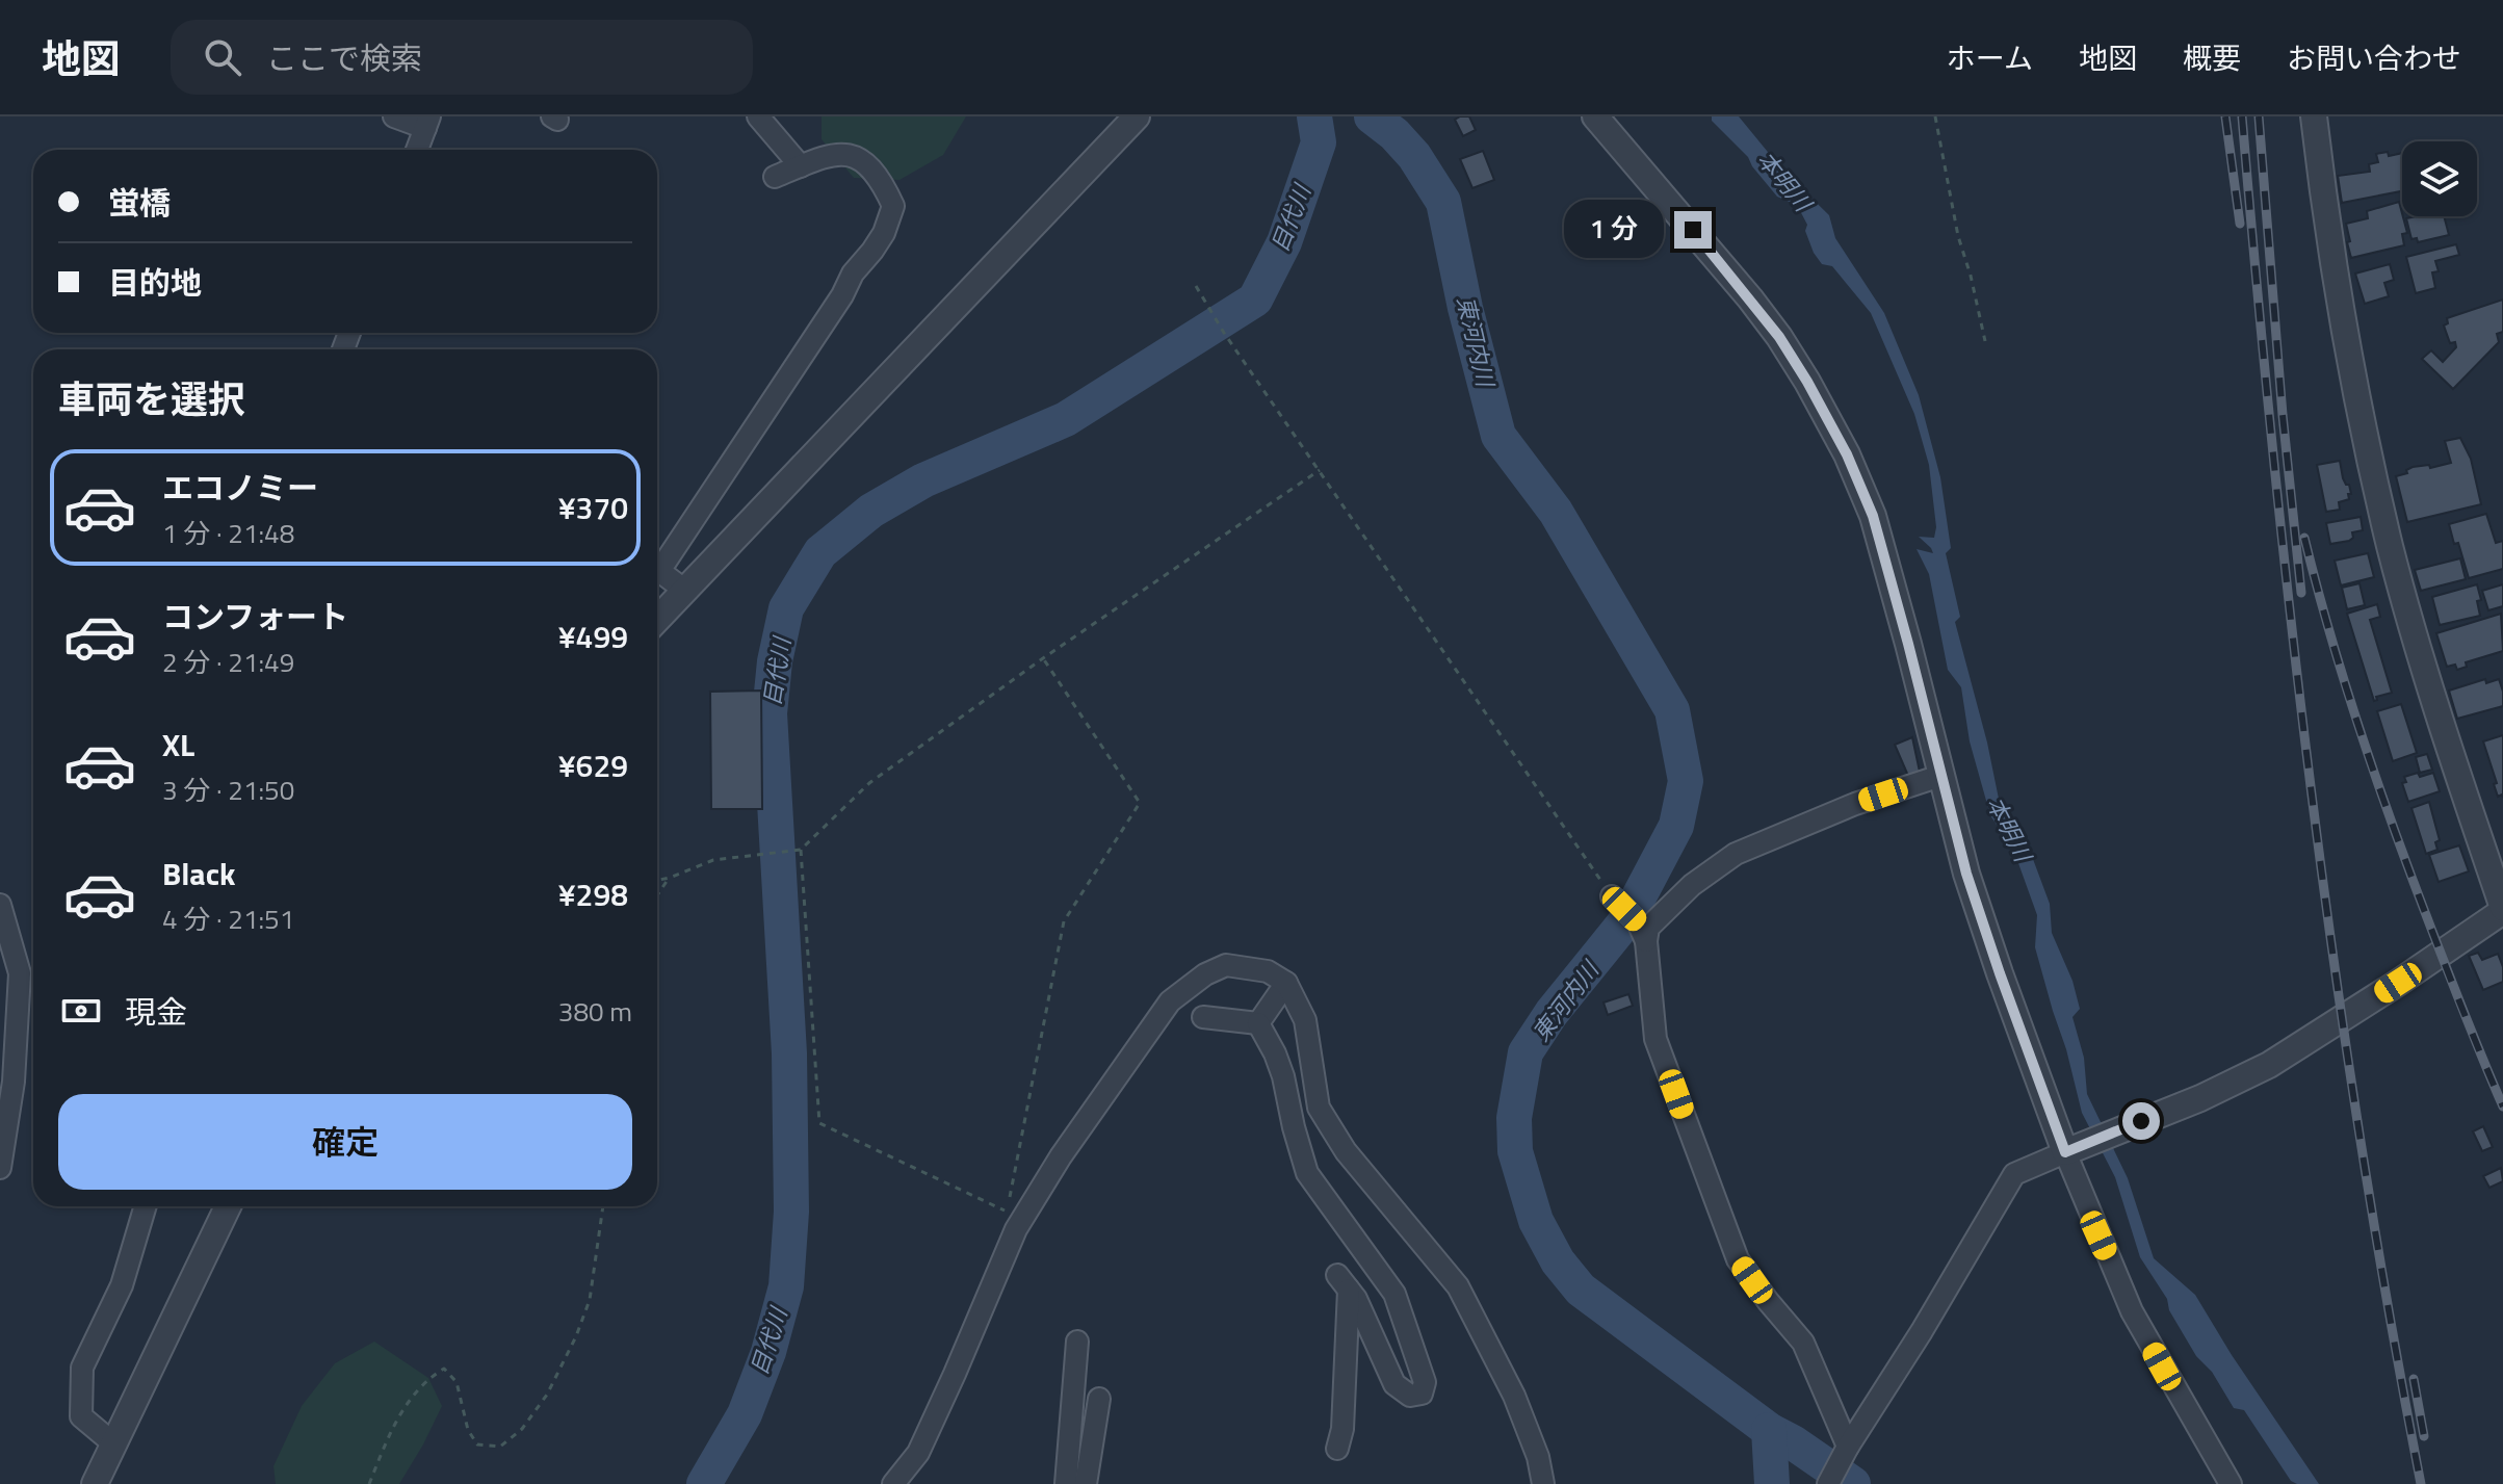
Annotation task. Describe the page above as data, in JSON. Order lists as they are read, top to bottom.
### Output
{
  "water": ["本明川", "目代川", "東河内川"],
  "page": {
    "header": "地図",
    "search": "ここで検索",
    "nav": [
      "ホーム",
      "地図",
      "概要",
      "お問い合わせ"
    ],
    "banner": ["蛍橋", "目的地"],
    "bubble": "1 分",
    "heading": "車両を選択",
    "list": [
      {
        "name": "エコノミー",
        "note": "1 分 · 21:48",
        "value": "¥370"
      },
      {
        "name": "コンフォート",
        "note": "2 分 · 21:49",
        "value": "¥499"
      },
      {
        "name": "XL",
        "note": "3 分 · 21:50",
        "value": "¥629"
      },
      {
        "name": "Black",
        "note": "4 分 · 21:51",
        "value": "¥298"
      }
    ],
    "pay": ["現金", "380 m"],
    "buttons": "確定"
  }
}
